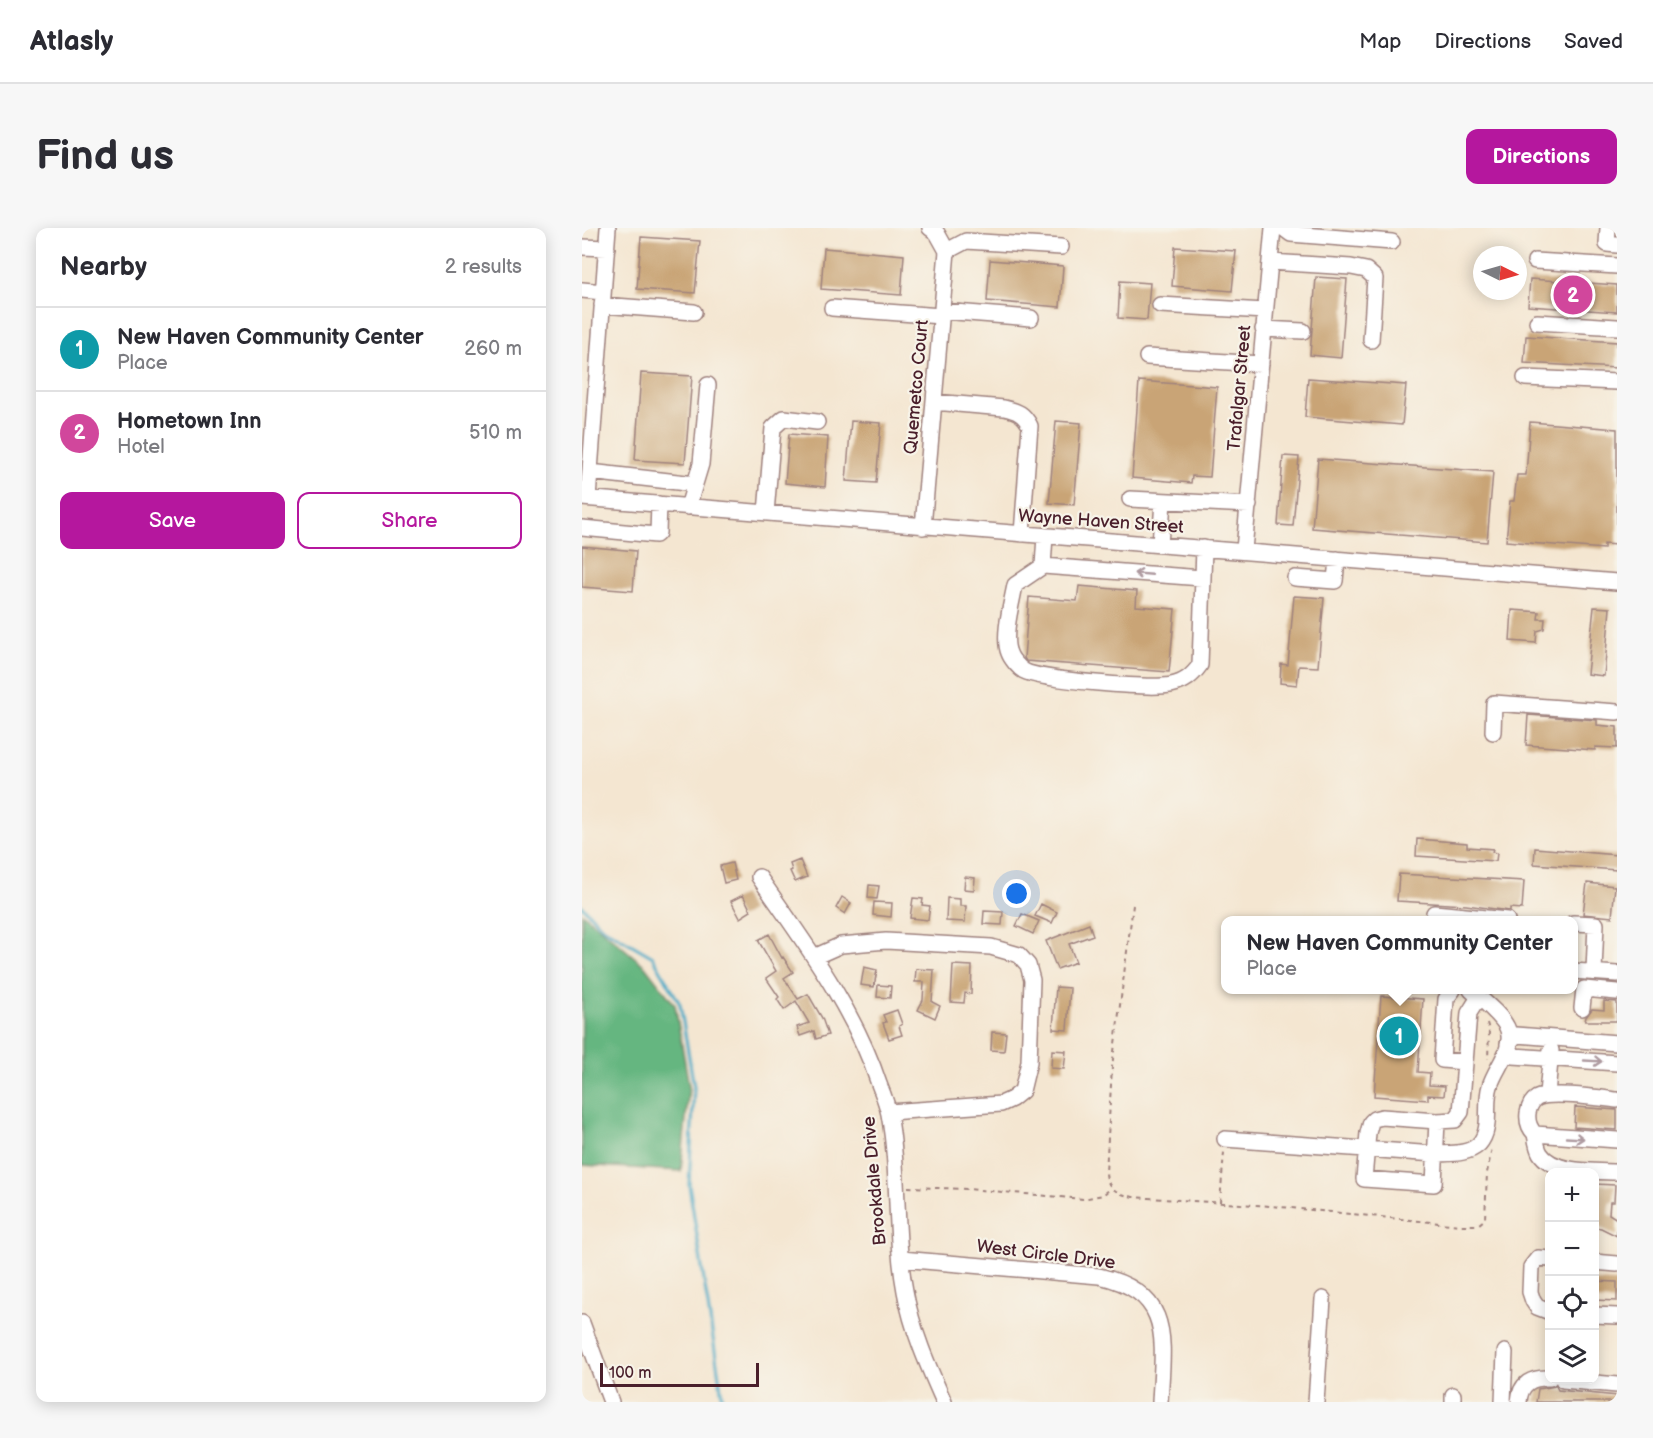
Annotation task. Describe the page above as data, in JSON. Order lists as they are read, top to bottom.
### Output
{
  "streets": {
    "street": [
      "Quemetco Court",
      "Trafalgar Street",
      "Wayne Haven Street",
      "Brookdale Drive",
      "West Circle Drive"
    ]
  },
  "crossings": [
    ["Quemetco Court", "Wayne Haven Street"],
    ["Trafalgar Street", "Wayne Haven Street"],
    ["Brookdale Drive", "West Circle Drive"]
  ],
  "scale_bar": "100 m",
  "north": "right",
  "page": {
    "header": "Atlasly",
    "nav": ["Map", "Directions", "Saved"],
    "buttons": [
      "Directions",
      ["Save", "Share"]
    ],
    "title": "Find us",
    "heading": ["Nearby", "2 results"],
    "pins": ["2", "1"],
    "list": [
      {
        "mark": "1",
        "name": "New Haven Community Center",
        "note": "Place",
        "value": "260 m"
      },
      {
        "mark": "2",
        "name": "Hometown Inn",
        "note": "Hotel",
        "value": "510 m"
      }
    ],
    "popup": ["New Haven Community Center", "Place"],
    "map_buttons": ["+", "−"],
    "scale": "100 m"
  }
}
